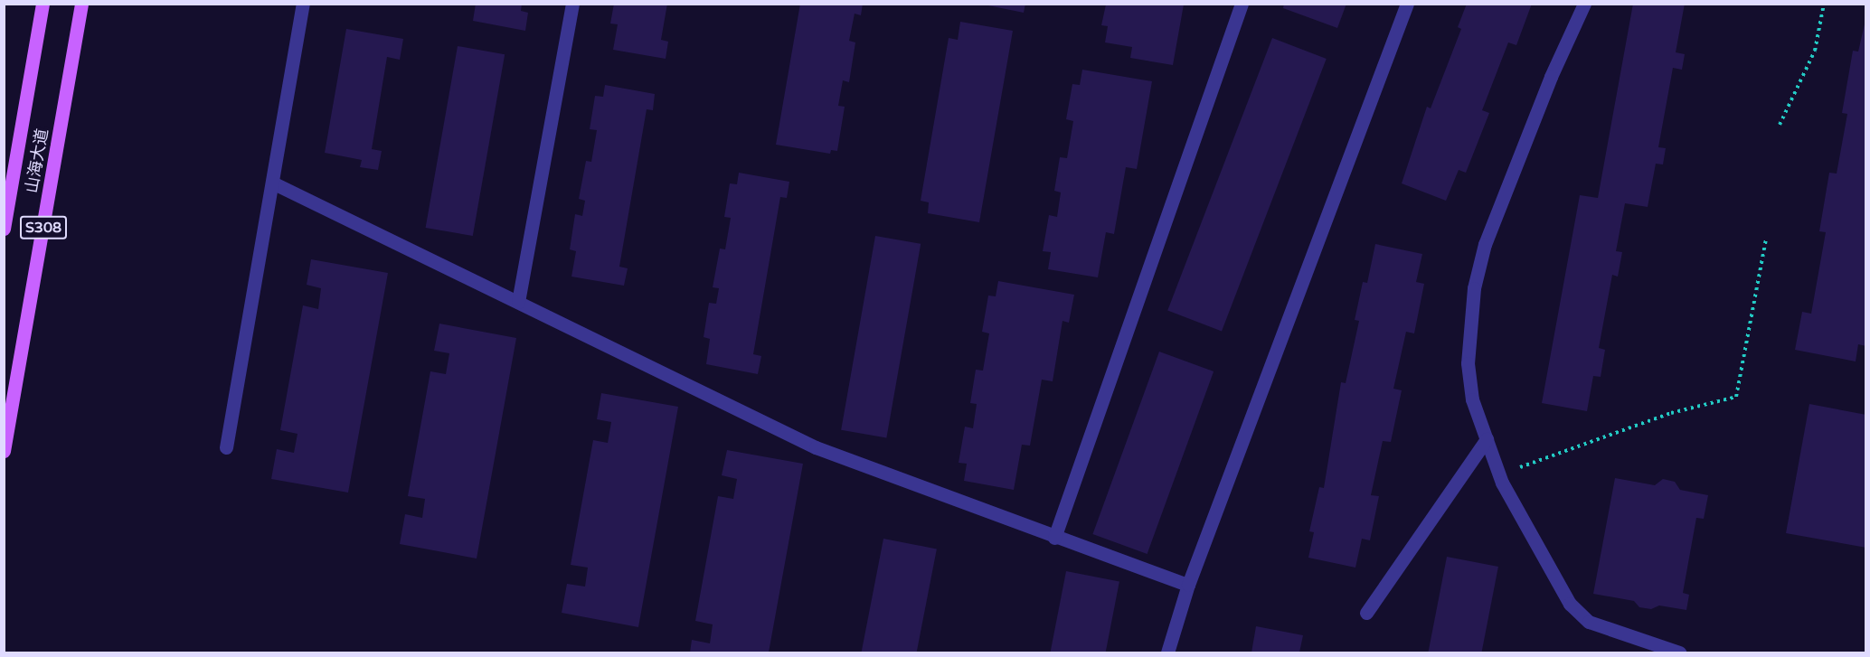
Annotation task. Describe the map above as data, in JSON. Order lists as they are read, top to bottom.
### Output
{
  "streets": {
    "main road": ["山海大道", "S308"]
  }
}
